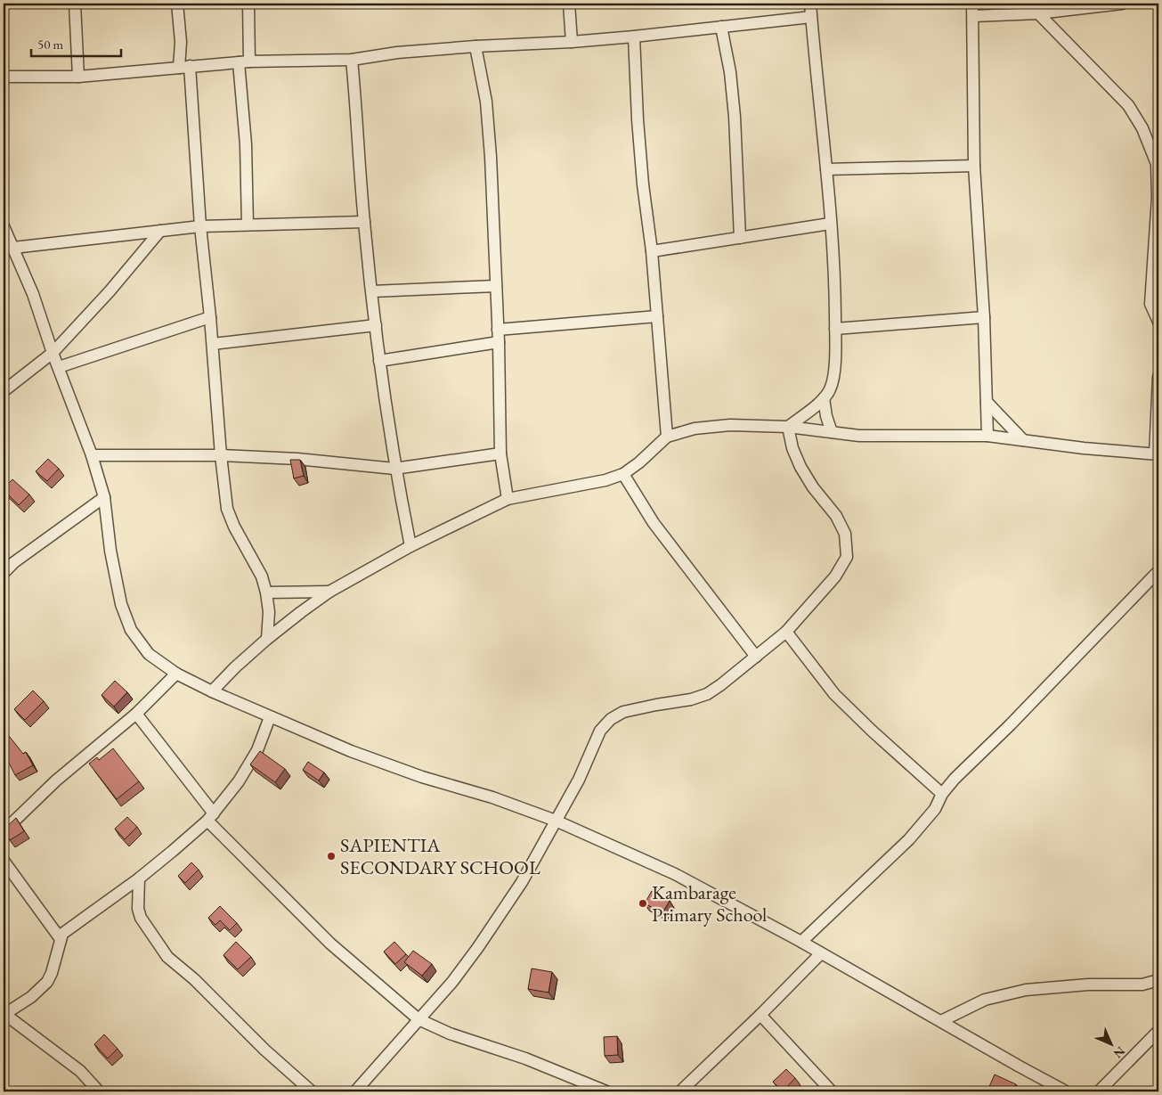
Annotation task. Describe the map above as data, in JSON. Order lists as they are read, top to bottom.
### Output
{
  "places": ["SAPIENTIA SECONDARY SCHOOL", "Kambarage Primary School"],
  "scale_bar": "50 m",
  "north": "bottom right"
}
